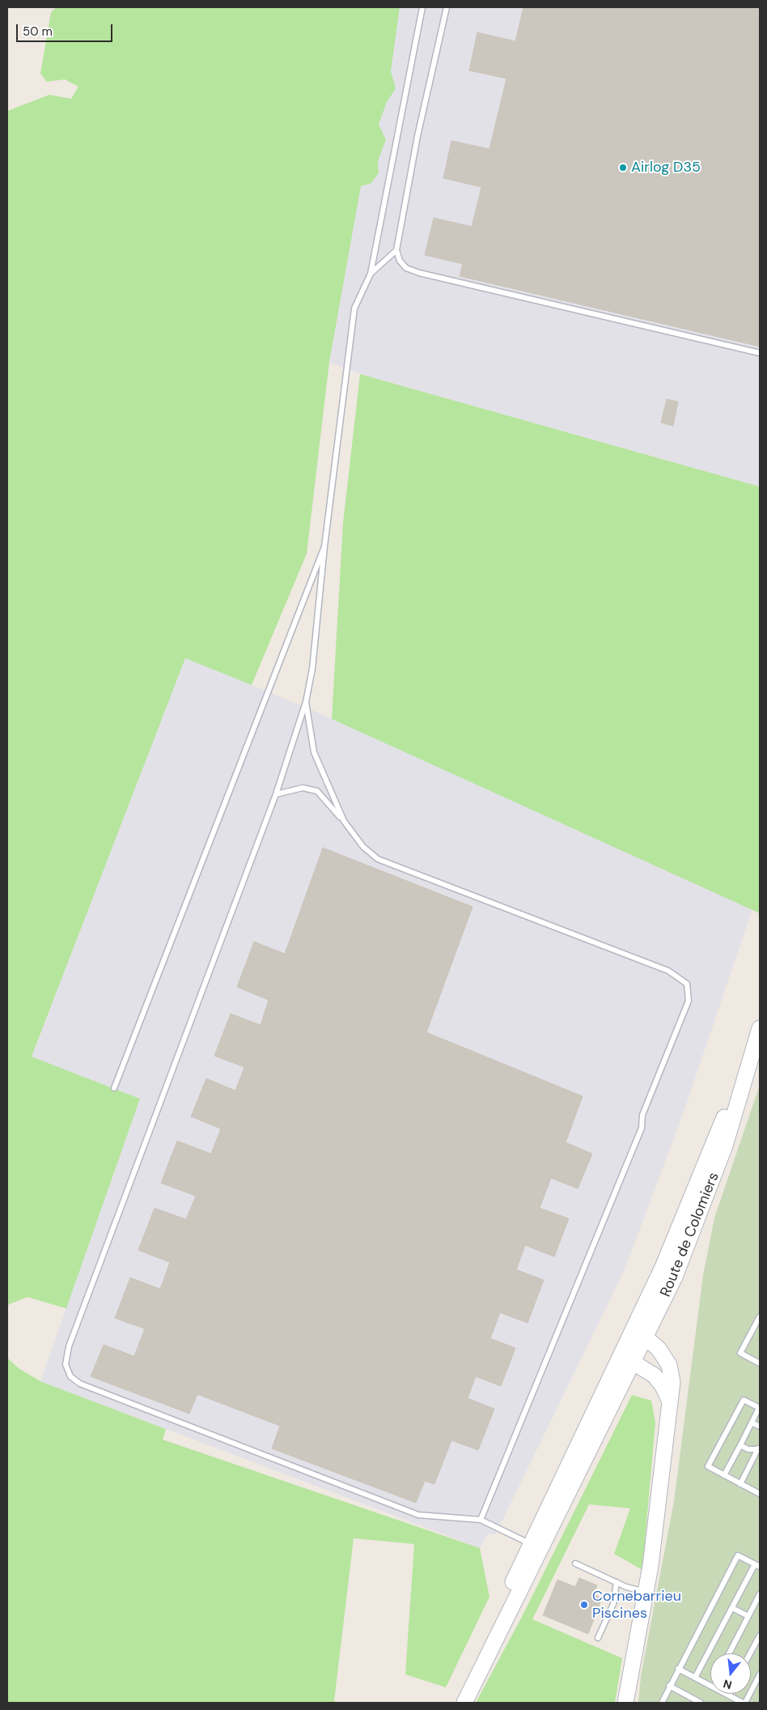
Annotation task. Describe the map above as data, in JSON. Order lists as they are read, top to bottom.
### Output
{
  "streets": {
    "main road": ["Route de Colomiers"]
  },
  "places": ["Airlog D35", "Cornebarrieu Piscines"],
  "scale_bar": "50 m",
  "north": "bottom"
}
